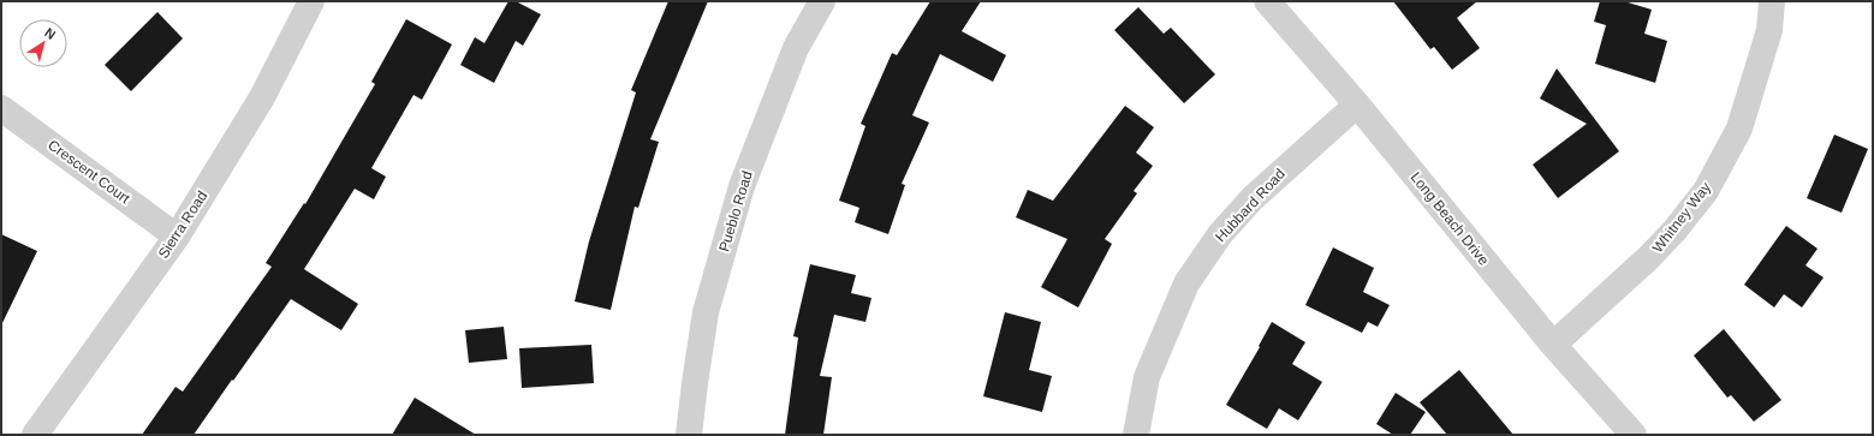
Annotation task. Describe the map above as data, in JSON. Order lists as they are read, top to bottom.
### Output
{
  "streets": {
    "street": [
      "Crescent Court",
      "Hubbard Road",
      "Pueblo Road",
      "Whitney Way",
      "Long Beach Drive",
      "Sierra Road"
    ]
  },
  "crossings": [
    ["Crescent Court", "Sierra Road"],
    ["Hubbard Road", "Long Beach Drive"],
    ["Whitney Way", "Long Beach Drive"]
  ],
  "north": "top right"
}
